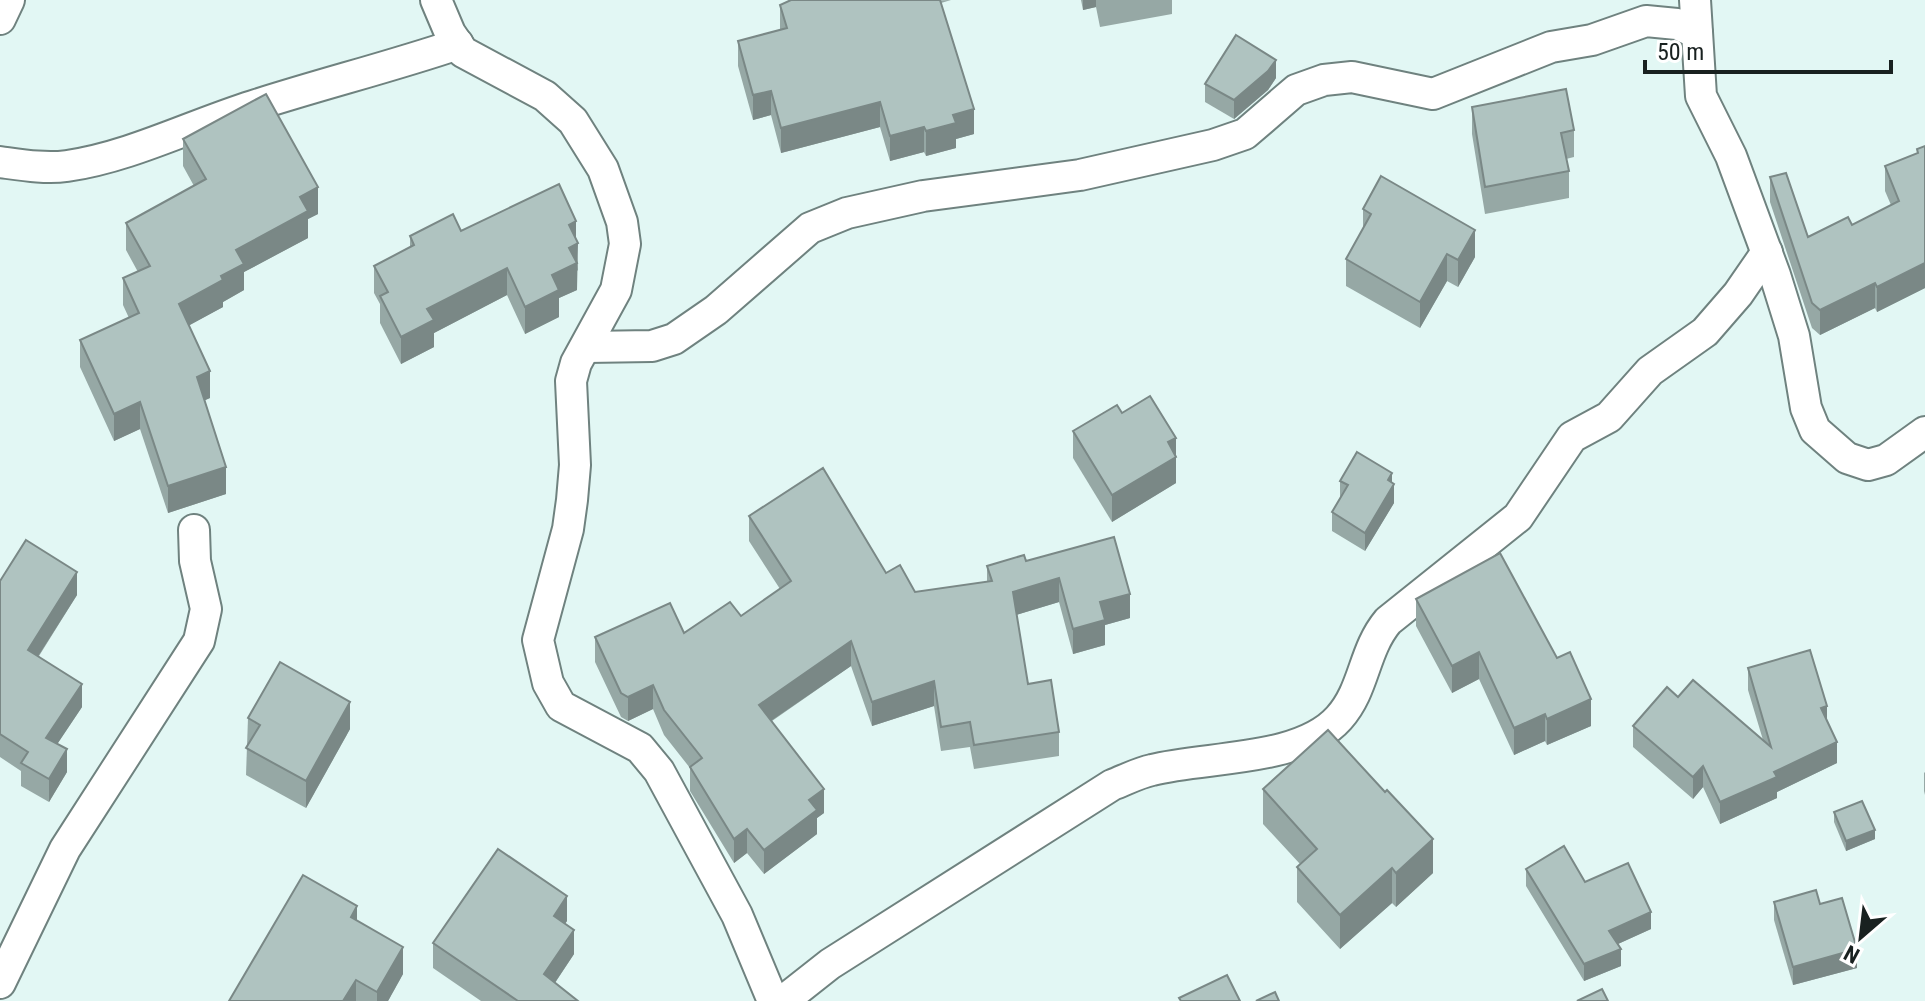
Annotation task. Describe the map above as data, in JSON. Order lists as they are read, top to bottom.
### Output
{
  "scale_bar": "50 m",
  "north": "bottom left"
}
